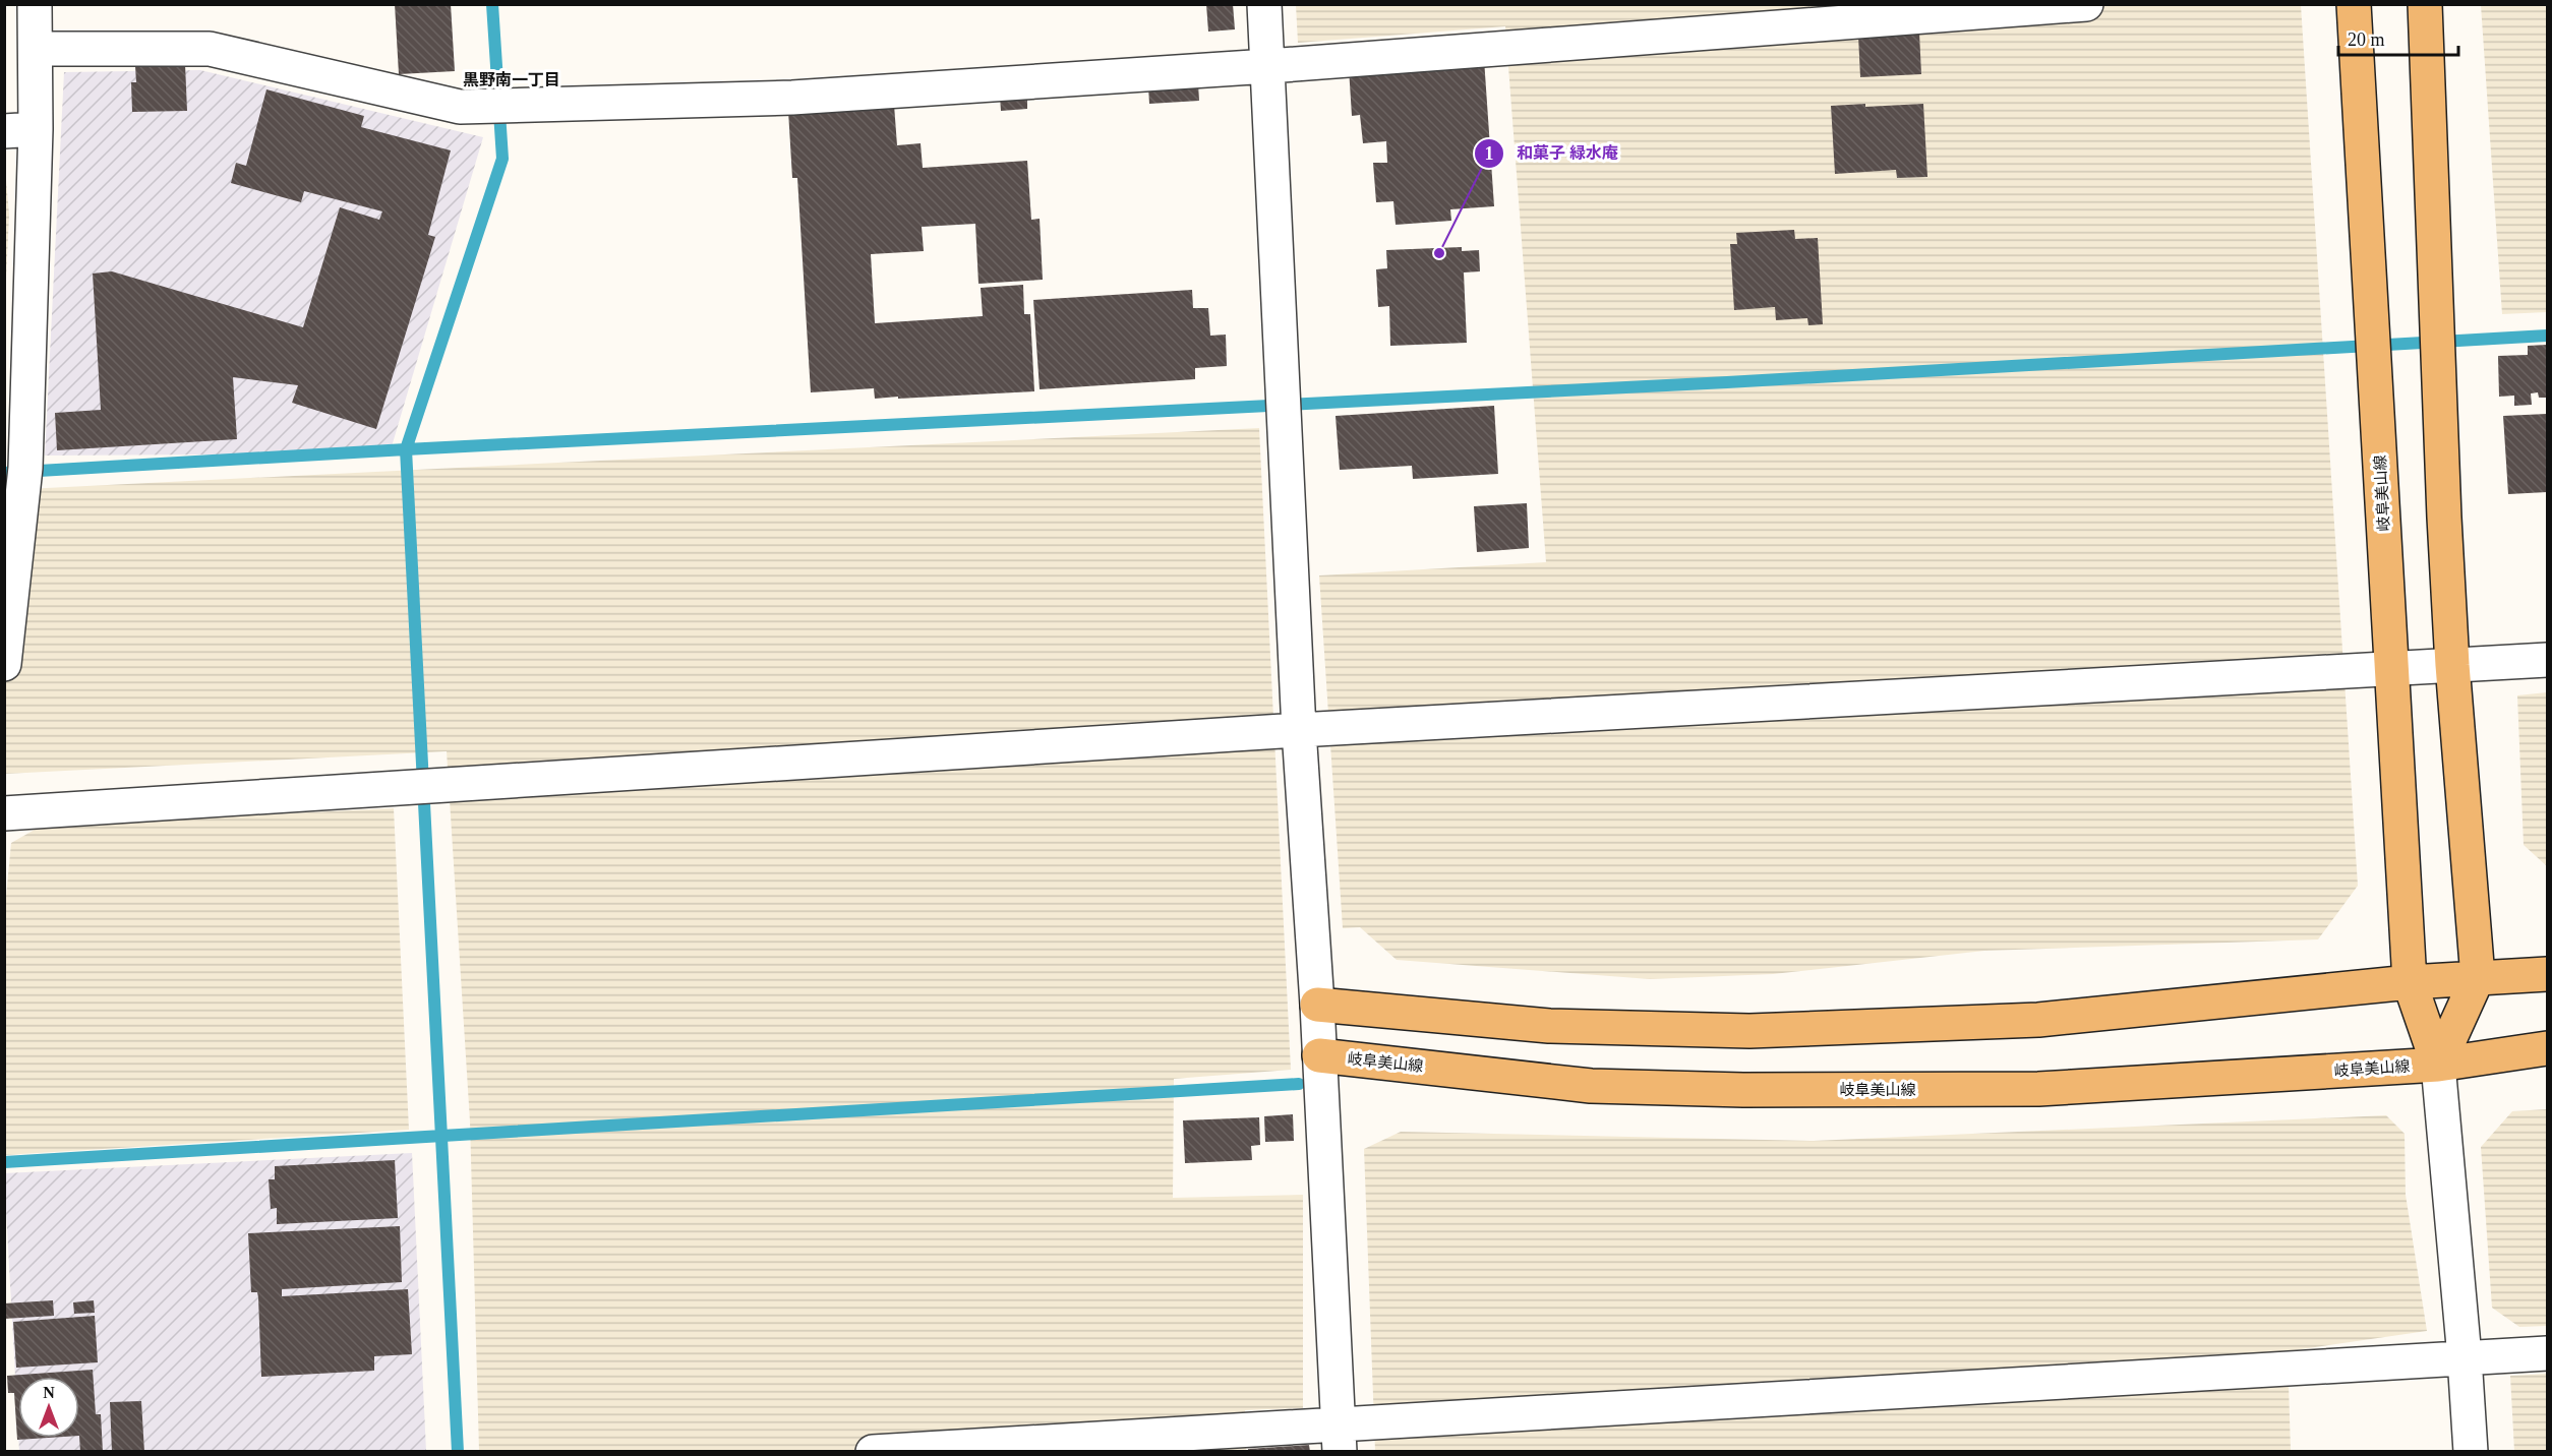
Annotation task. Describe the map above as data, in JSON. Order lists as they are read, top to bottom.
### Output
{
  "streets": {
    "main road": ["岐阜美山線"]
  },
  "districts": ["黒野南一丁目"],
  "places": ["和菓子 緑水庵"],
  "scale_bar": "20 m",
  "north": "top"
}
